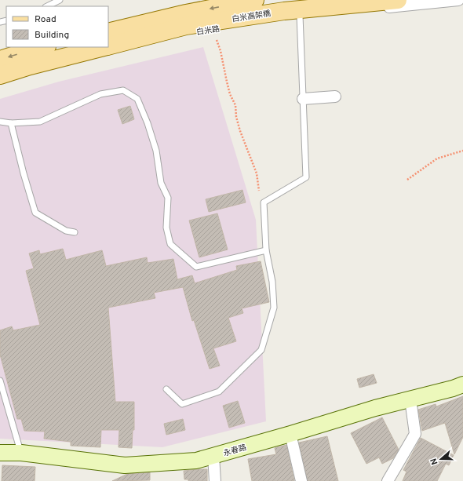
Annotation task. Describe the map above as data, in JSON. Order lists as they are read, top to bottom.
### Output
{
  "streets": {
    "main road": ["白米高架橋"],
    "street": ["白米路", "永春路"]
  },
  "legend": ["Road", "Building"],
  "north": "left"
}
